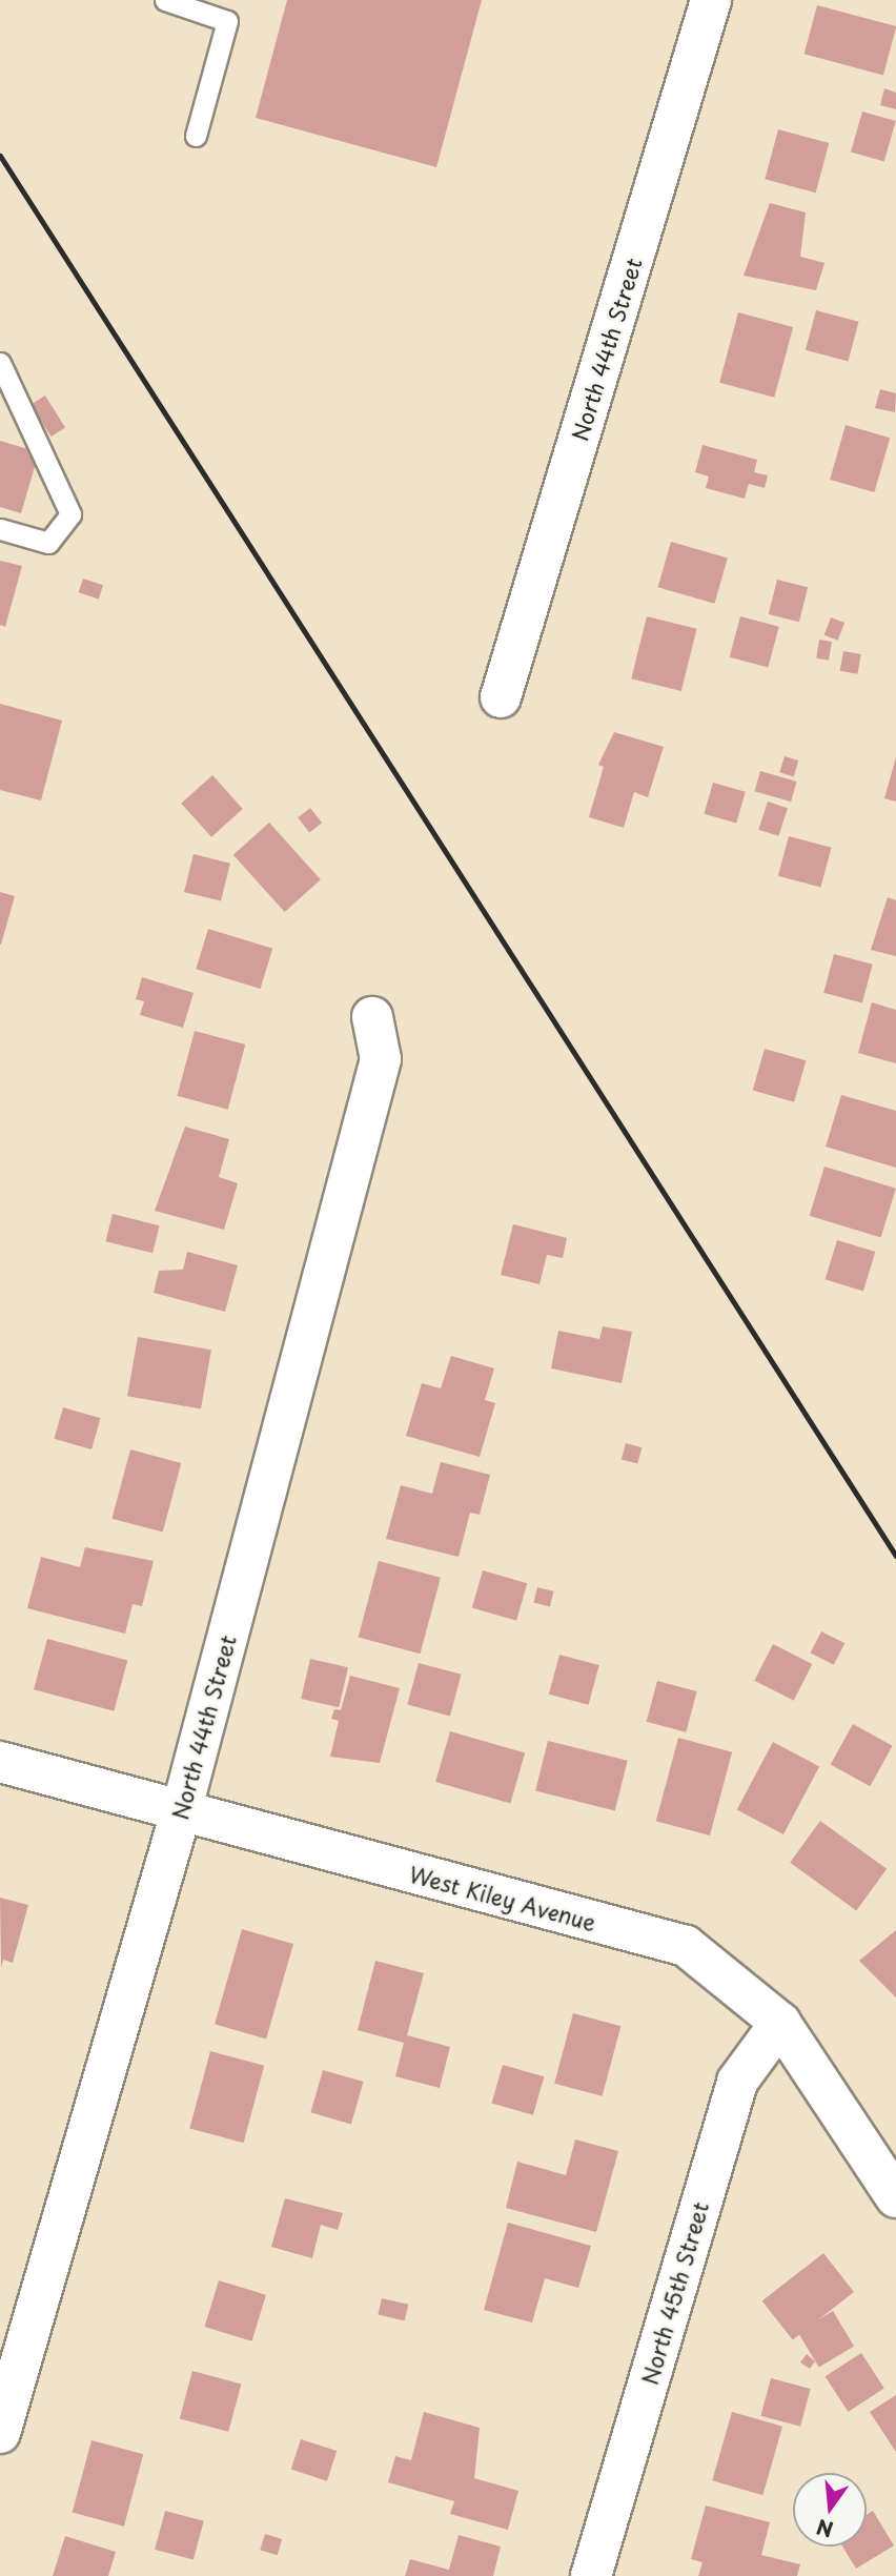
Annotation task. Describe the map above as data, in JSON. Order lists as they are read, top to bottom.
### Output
{
  "streets": {
    "street": ["North 44th Street", "West Kiley Avenue", "North 45th Street"]
  },
  "crossings": [
    ["North 44th Street", "West Kiley Avenue"],
    ["West Kiley Avenue", "North 45th Street"]
  ],
  "north": "bottom"
}
